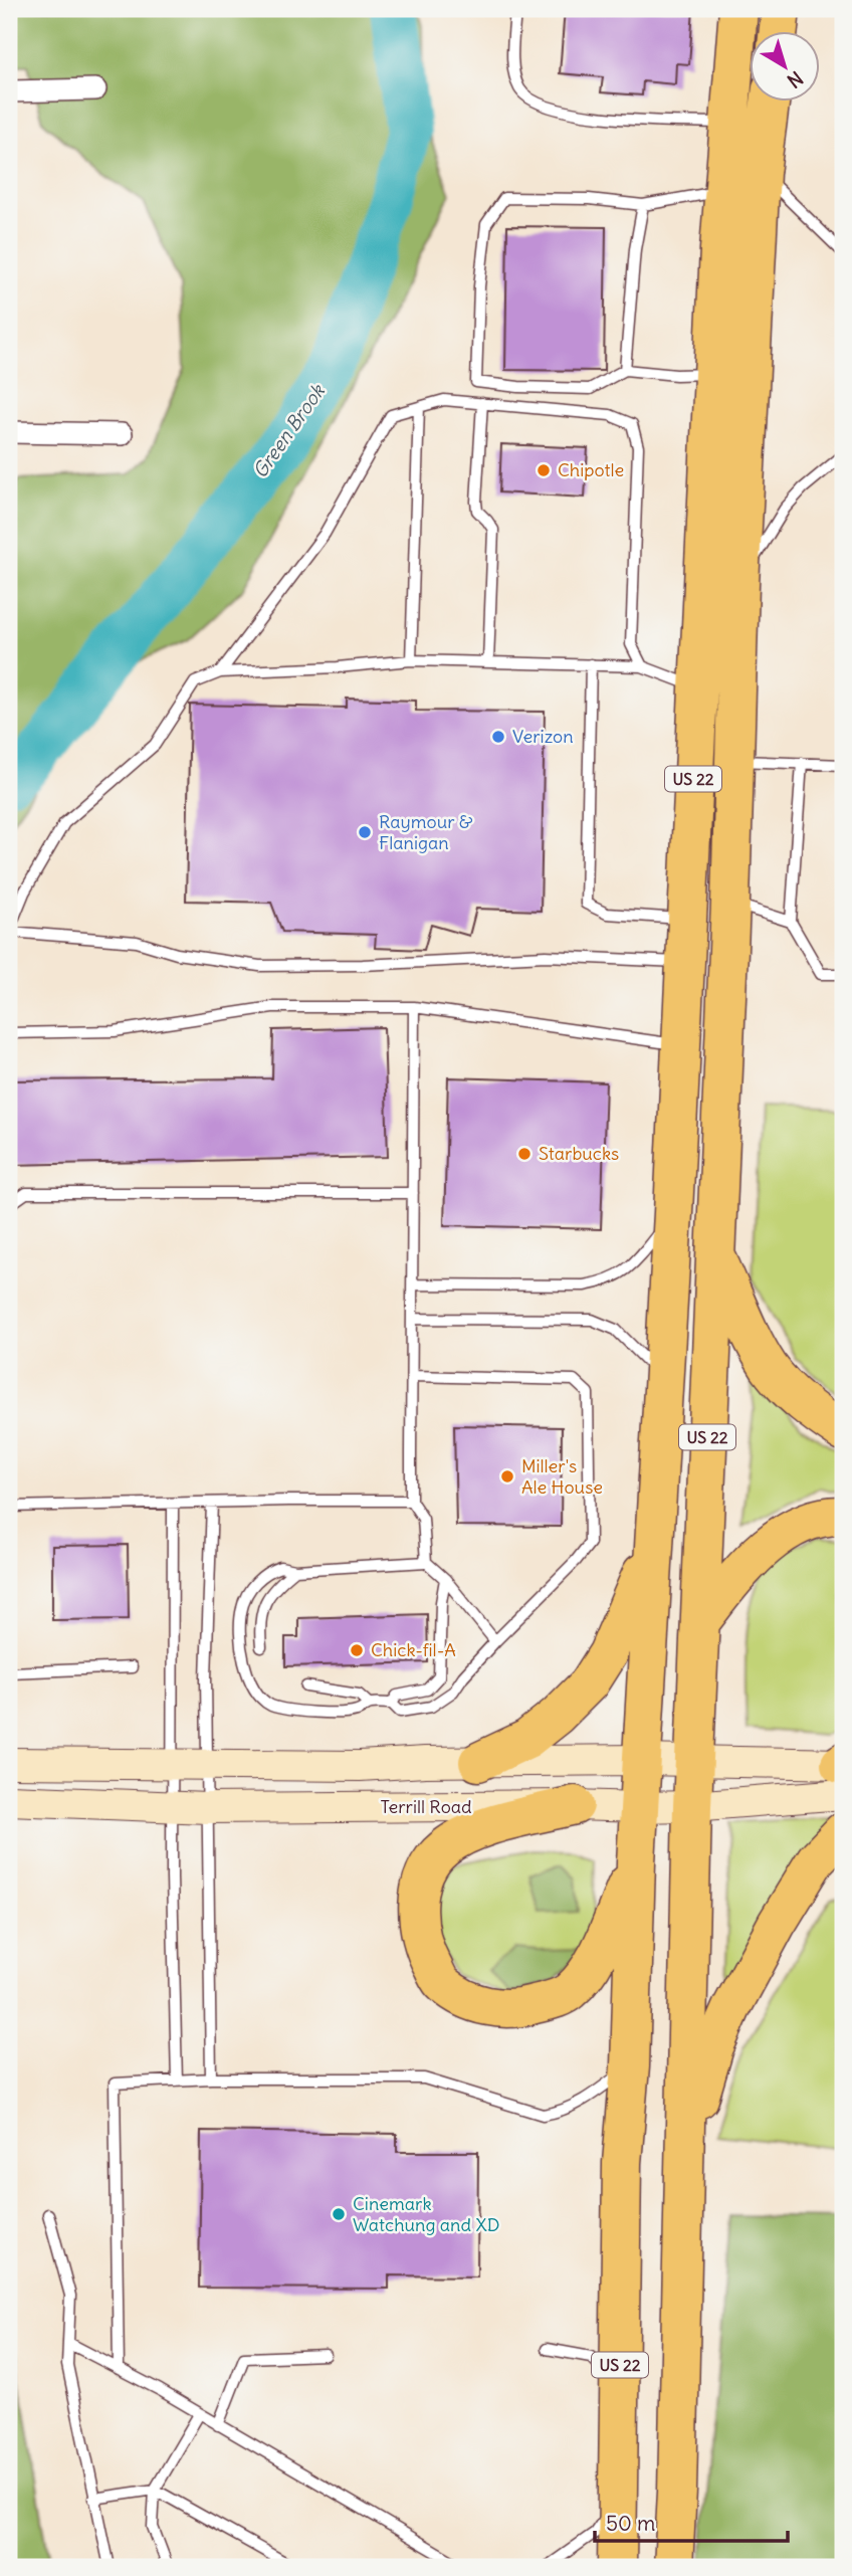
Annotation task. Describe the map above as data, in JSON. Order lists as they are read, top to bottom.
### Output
{
  "streets": {
    "highway": ["US 22"],
    "street": ["Terrill Road"]
  },
  "crossings": [
    ["US 22", "Terrill Road"]
  ],
  "water": ["Green Brook"],
  "places": [
    "Chipotle",
    "Verizon",
    "Raymour & Flanigan",
    "Starbucks",
    "Miller's Ale House",
    "Chick-fil-A",
    "Cinemark Watchung and XD"
  ],
  "scale_bar": "50 m",
  "north": "bottom right"
}
